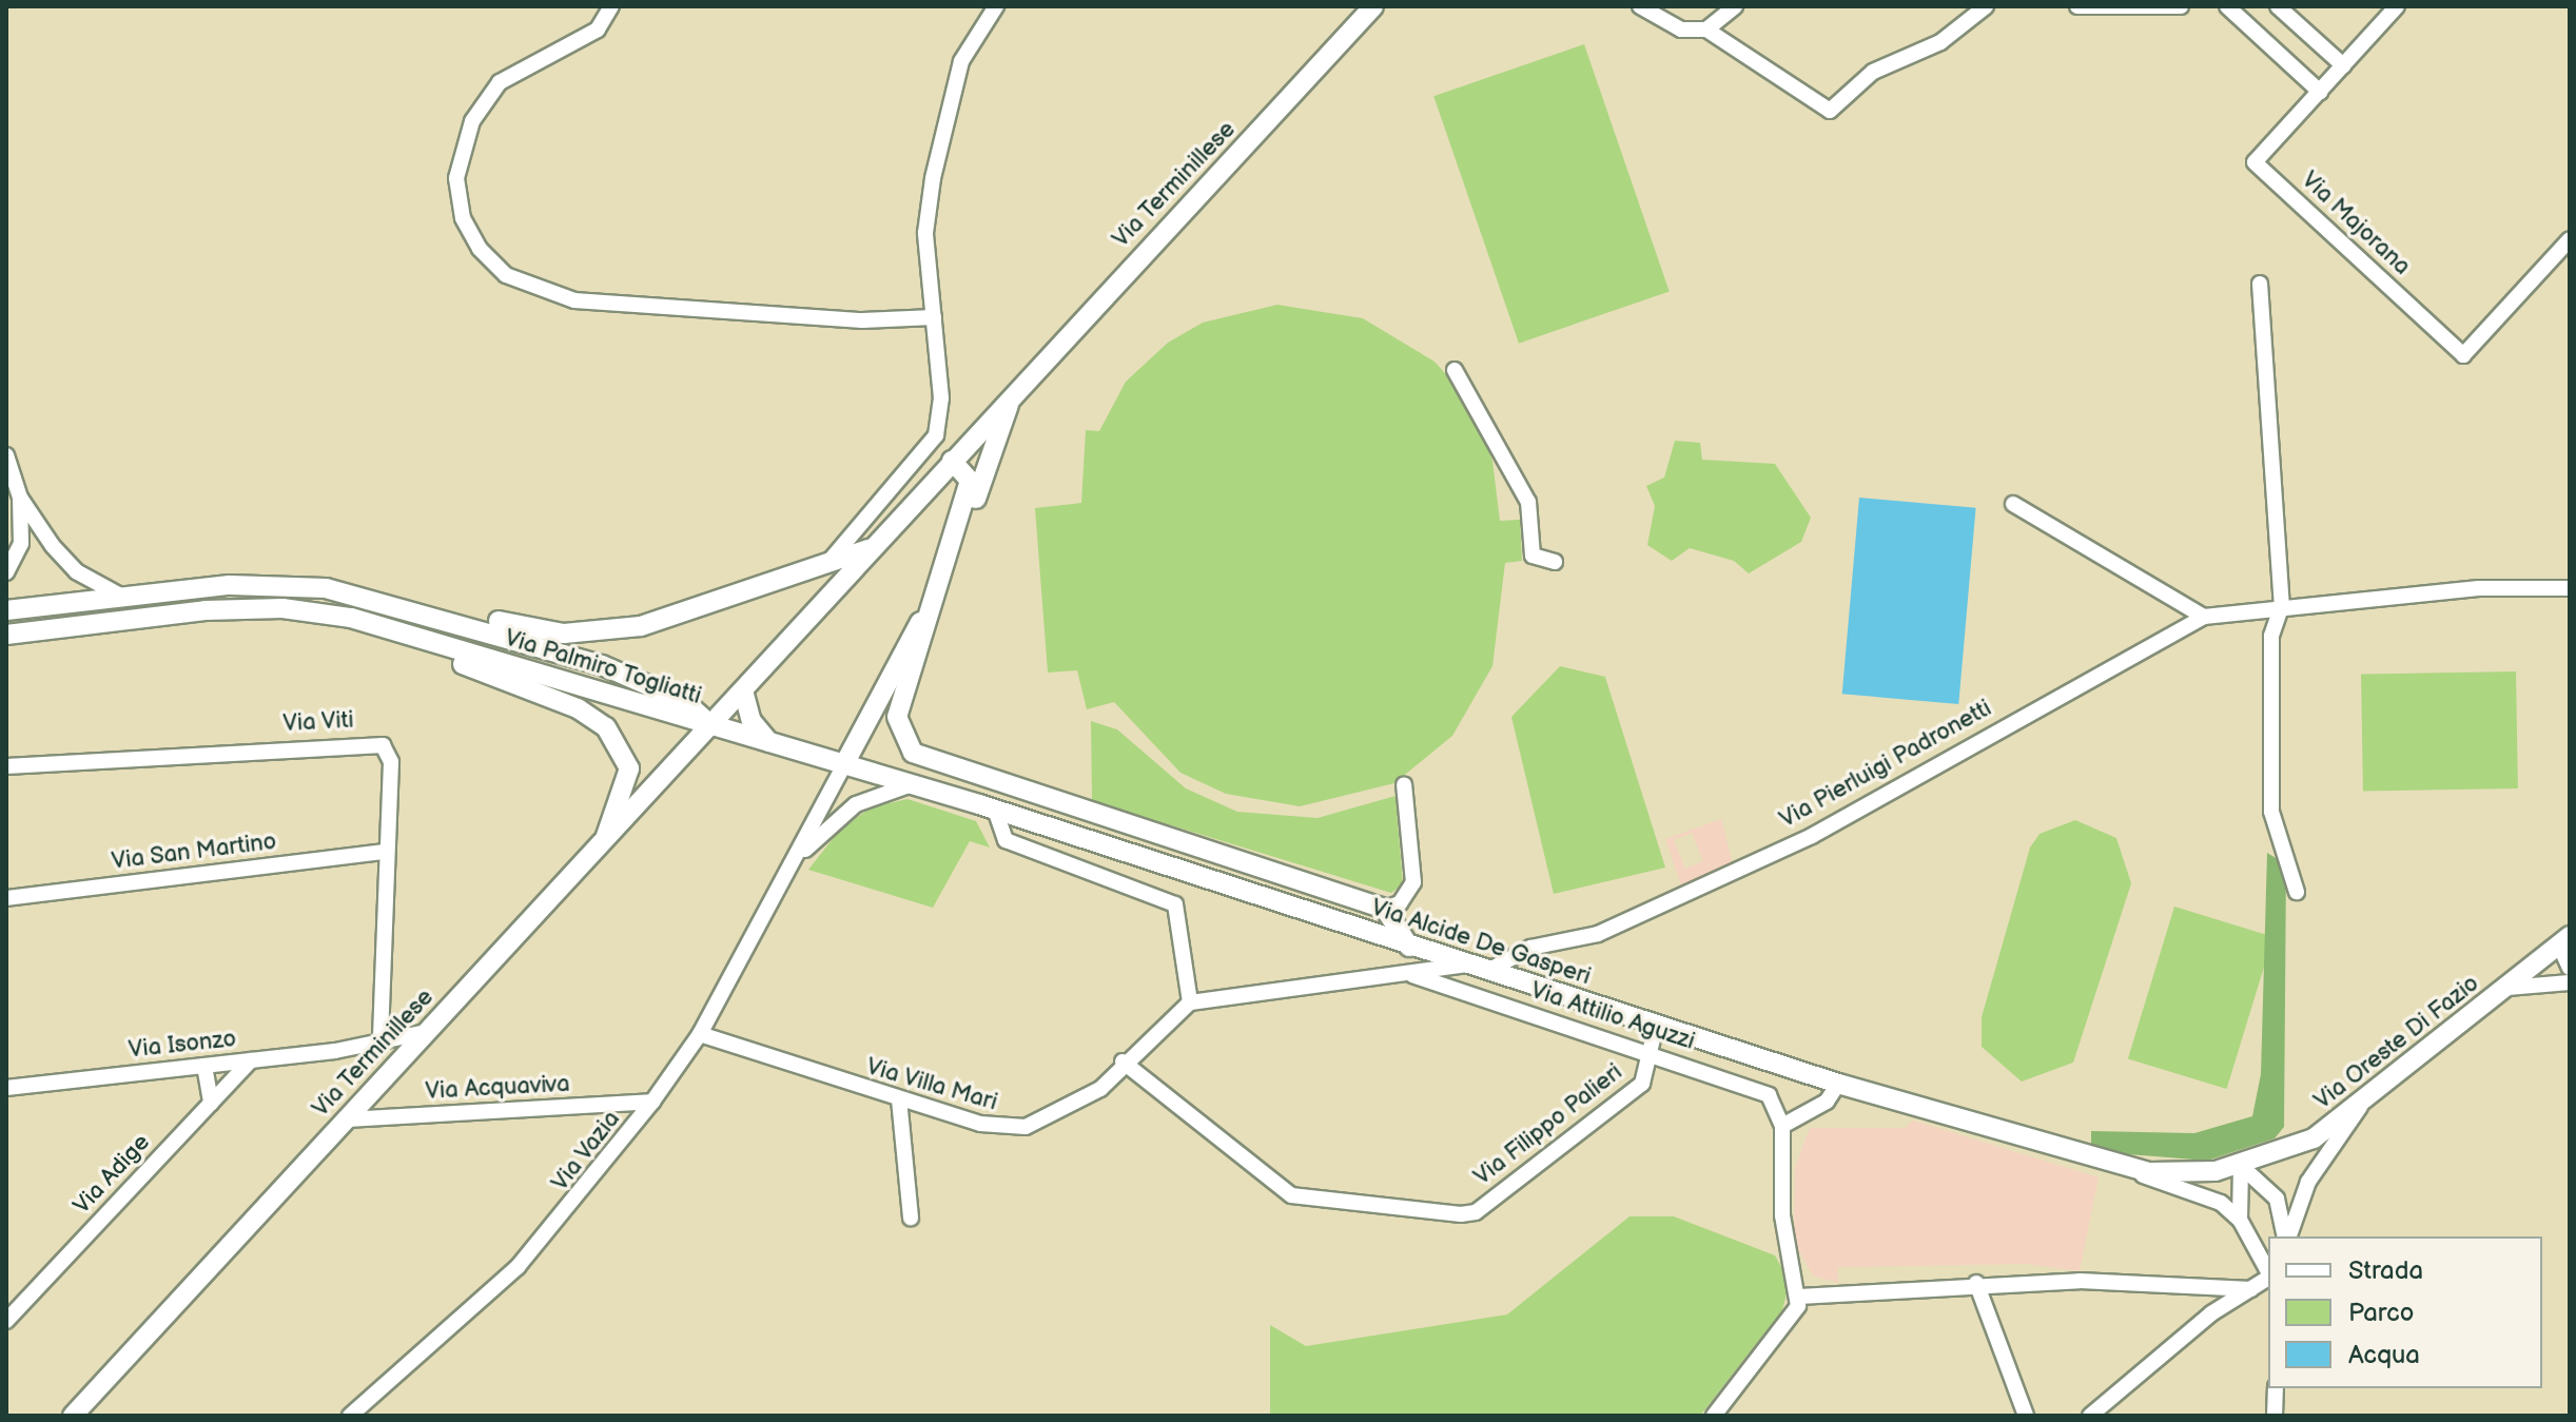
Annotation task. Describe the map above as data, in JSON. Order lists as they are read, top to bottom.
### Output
{
  "streets": {
    "street": [
      "Via Terminillese",
      "Via Majorana",
      "Via Palmiro Togliatti",
      "Via Viti",
      "Via Pierluigi Padronetti",
      "Via San Martino",
      "Via Alcide De Gasperi",
      "Via Attilio Aguzzi",
      "Via Oreste Di Fazio",
      "Via Isonzo",
      "Via Villa Mari",
      "Via Acquaviva",
      "Via Filippo Palieri",
      "Via Vazia",
      "Via Adige"
    ]
  },
  "crossings": [
    ["Via Terminillese", "Via Palmiro Togliatti"],
    ["Via Terminillese", "Via Alcide De Gasperi"],
    ["Via Terminillese", "Via Isonzo"],
    ["Via Terminillese", "Via Acquaviva"],
    ["Via Palmiro Togliatti", "Via Alcide De Gasperi"],
    ["Via Viti", "Via San Martino"],
    ["Via Viti", "Via Isonzo"],
    ["Via Pierluigi Padronetti", "Via Alcide De Gasperi"],
    ["Via Alcide De Gasperi", "Via Oreste Di Fazio"],
    ["Via Alcide De Gasperi", "Via Filippo Palieri"],
    ["Via Alcide De Gasperi", "Via Vazia"],
    ["Via Attilio Aguzzi", "Via Filippo Palieri"],
    ["Via Isonzo", "Via Adige"],
    ["Via Villa Mari", "Via Filippo Palieri"],
    ["Via Villa Mari", "Via Vazia"],
    ["Via Acquaviva", "Via Vazia"]
  ],
  "legend": ["Strada", "Parco", "Acqua"]
}
